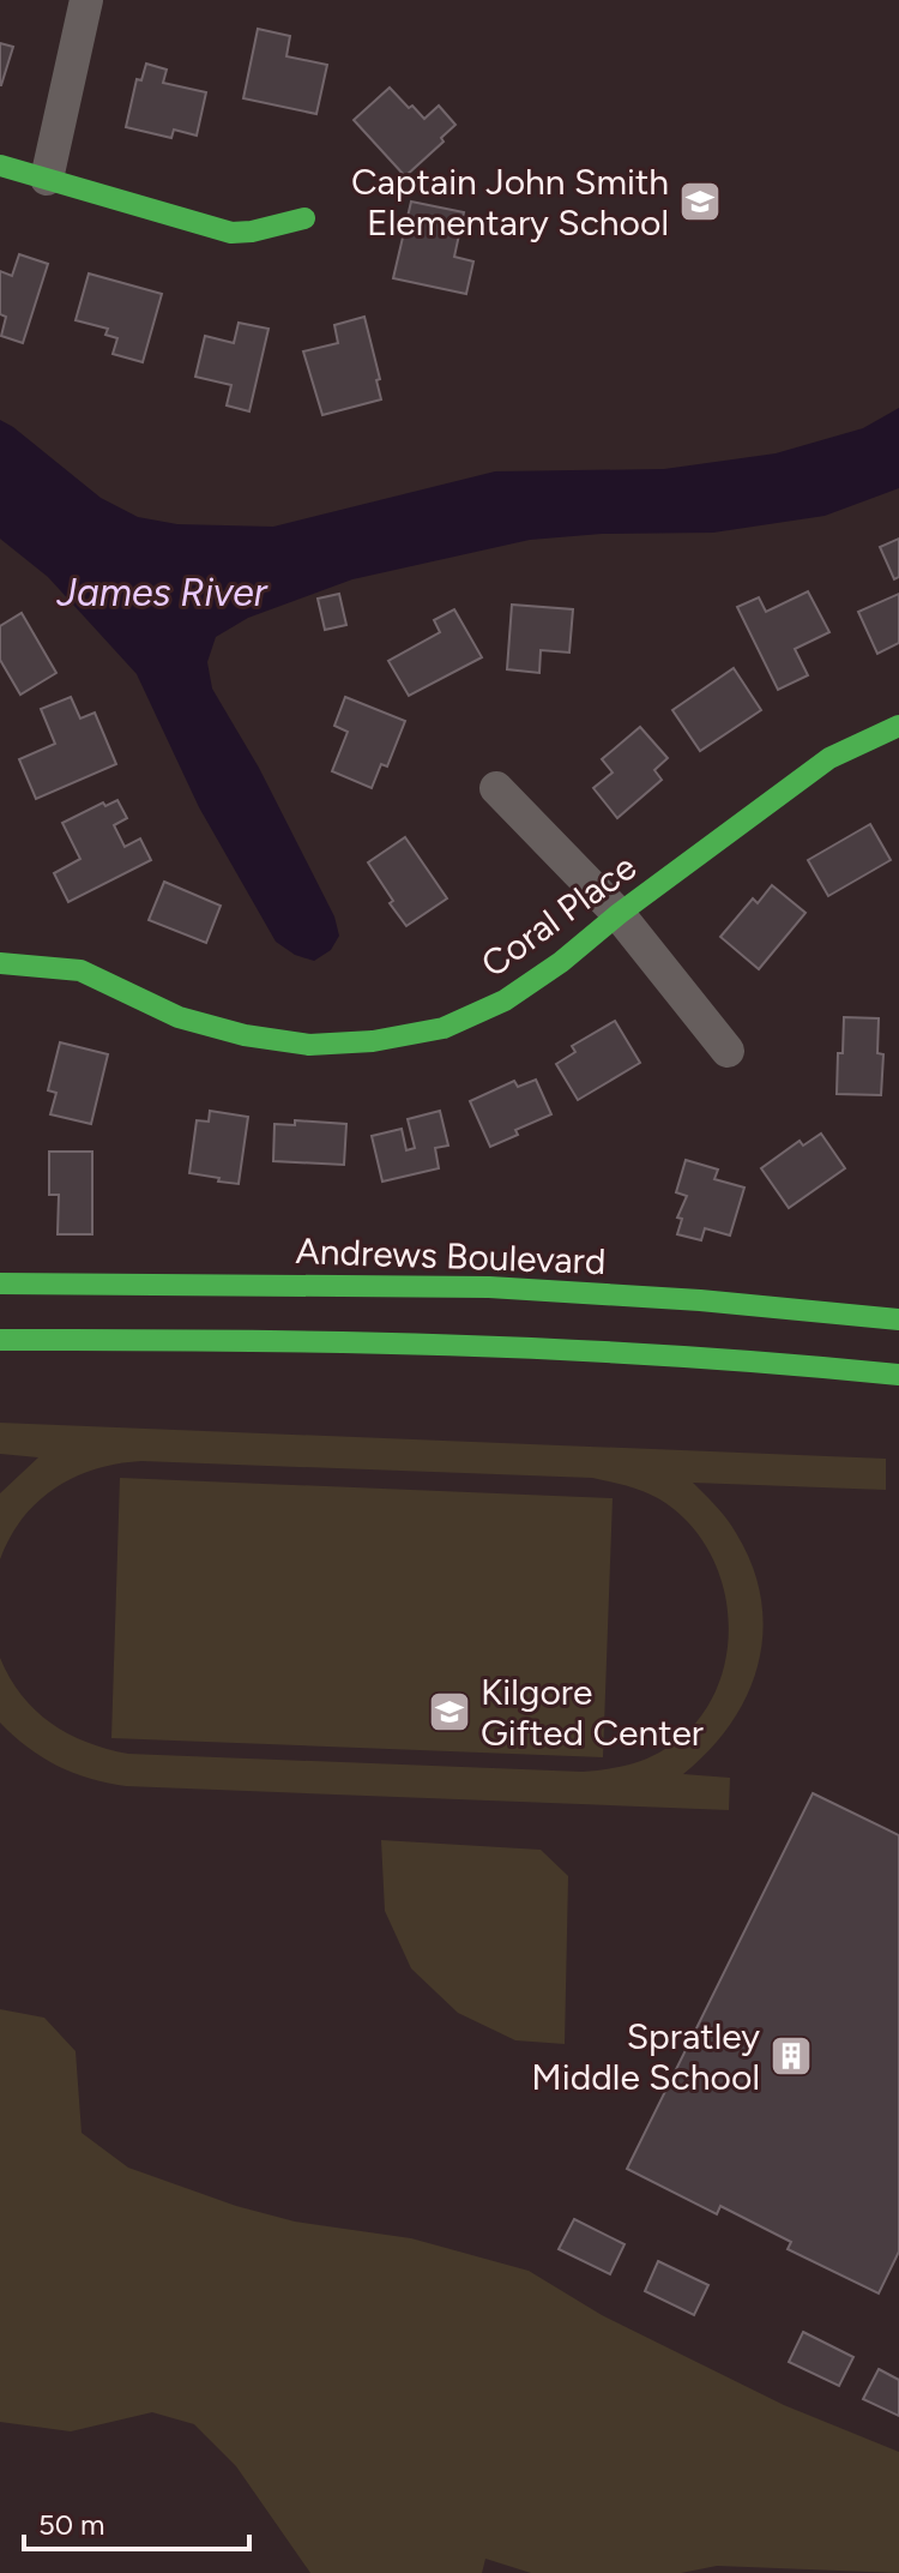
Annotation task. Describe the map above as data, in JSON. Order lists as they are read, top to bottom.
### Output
{
  "streets": {
    "street": ["Coral Place", "Andrews Boulevard"]
  },
  "water": ["James River"],
  "places": {
    "school or university": ["Captain John Smith Elementary School", "Kilgore Gifted Center"],
    "building": ["Spratley Middle School"]
  },
  "scale_bar": "50 m"
}
